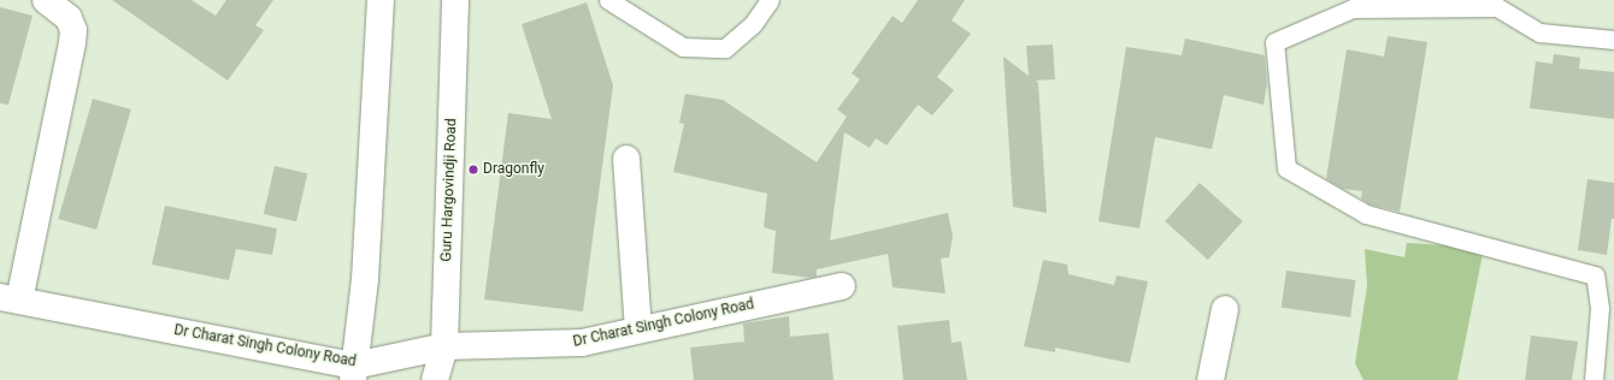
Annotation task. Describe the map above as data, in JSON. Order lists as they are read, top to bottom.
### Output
{
  "streets": {
    "street": ["Guru Hargovindji Road", "Dr Charat Singh Colony Road"]
  },
  "crossings": [
    ["Guru Hargovindji Road", "Dr Charat Singh Colony Road"]
  ],
  "places": ["Dragonfly"]
}
